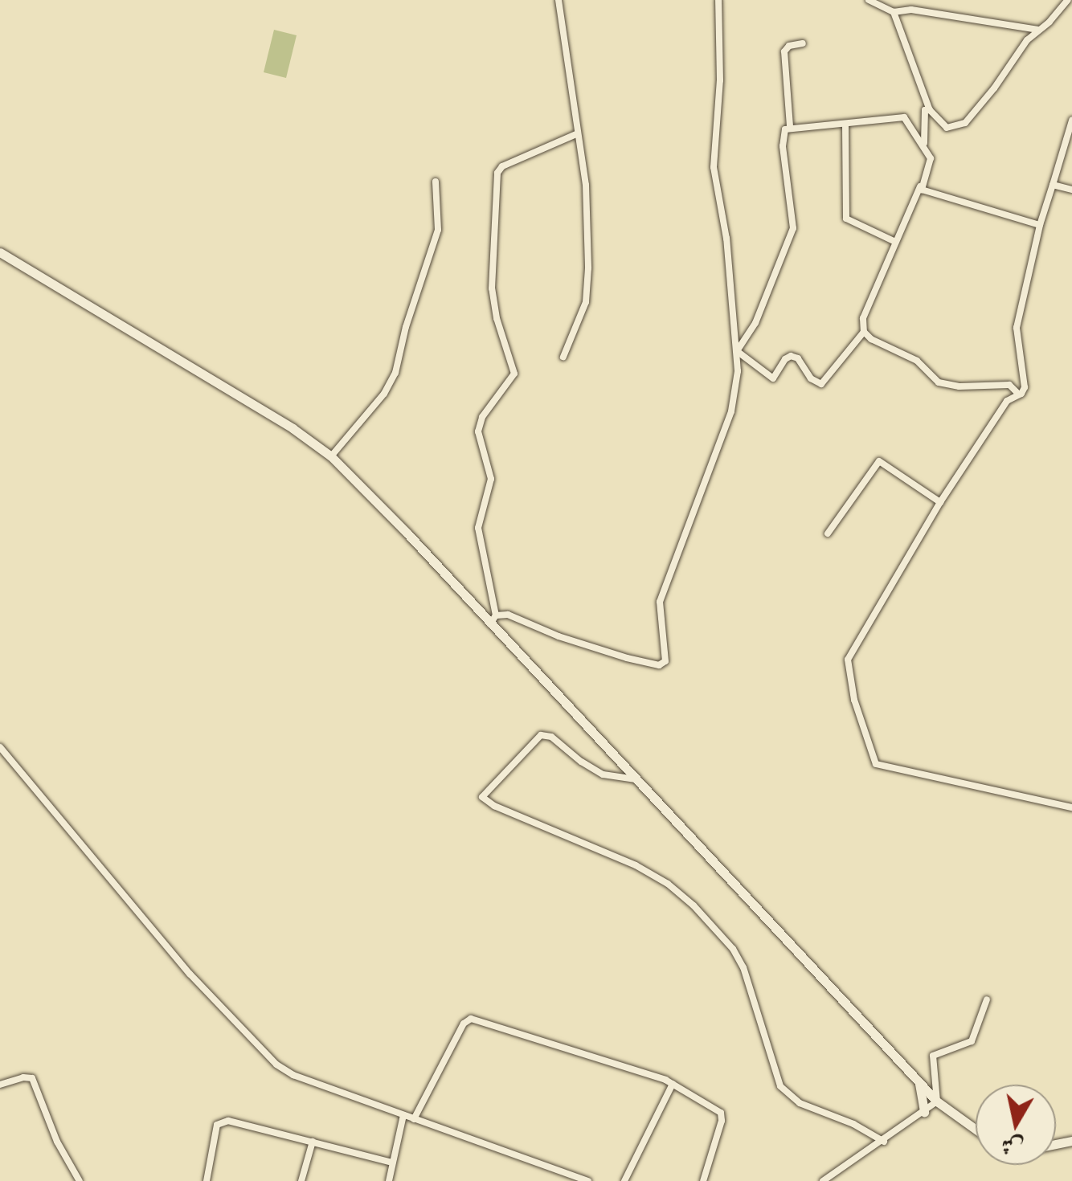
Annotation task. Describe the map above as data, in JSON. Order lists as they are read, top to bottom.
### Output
{
  "north": "bottom"
}
